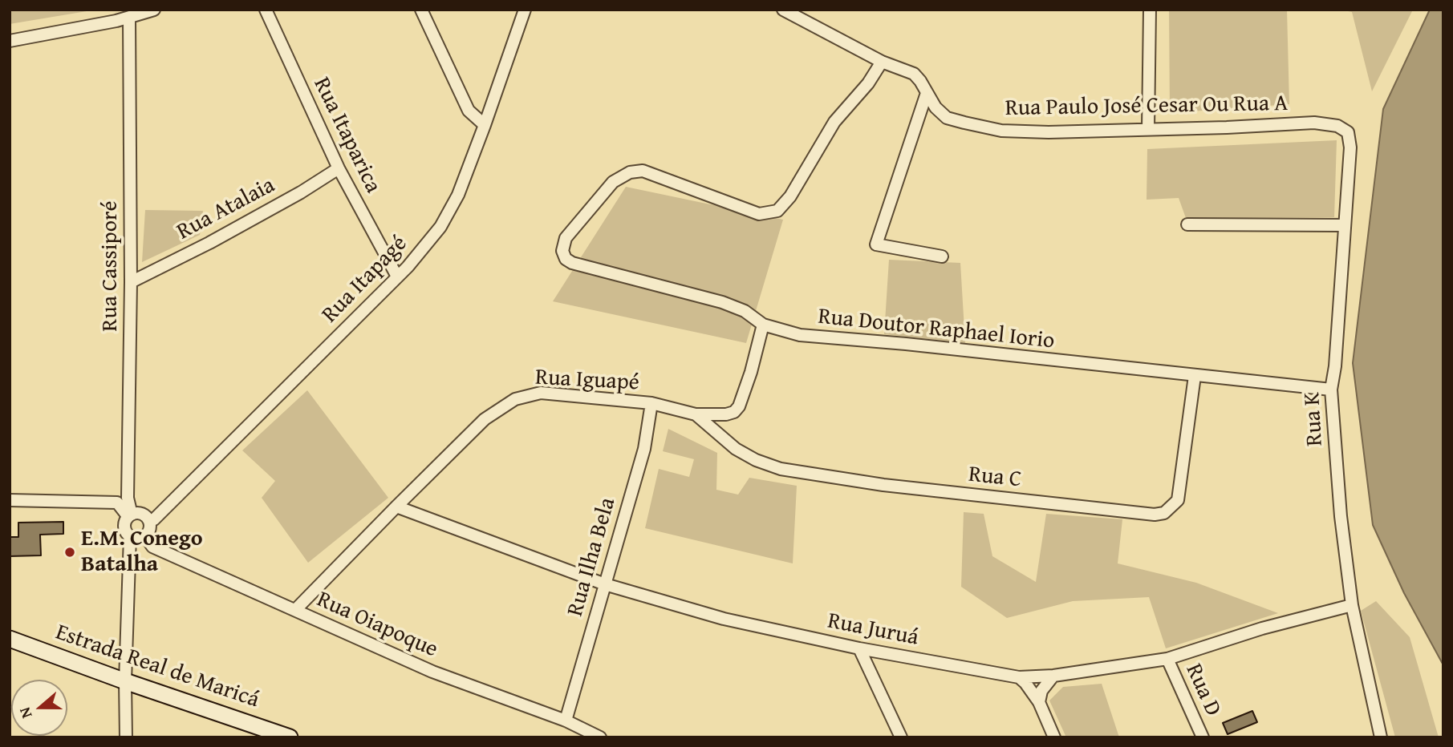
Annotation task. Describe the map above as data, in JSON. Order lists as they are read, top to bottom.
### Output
{
  "streets": {
    "main road": ["Estrada Real de Maricá"],
    "street": [
      "Rua Paulo José Cesar Ou Rua A",
      "Rua Itaparica",
      "Rua Atalaia",
      "Rua Cassiporé",
      "Rua Itapagé",
      "Rua Doutor Raphael Iorio",
      "Rua Iguapé",
      "Rua K",
      "Rua C",
      "Rua Ilha Bela",
      "Rua Oiapoque",
      "Rua Juruá",
      "Rua D"
    ]
  },
  "crossings": [
    ["Rua Paulo José Cesar Ou Rua A", "Rua Doutor Raphael Iorio"],
    ["Rua Paulo José Cesar Ou Rua A", "Rua K"],
    ["Rua Itaparica", "Rua Atalaia"],
    ["Rua Itaparica", "Rua Itapagé"],
    ["Rua Atalaia", "Rua Cassiporé"],
    ["Rua Cassiporé", "Rua Itapagé"],
    ["Rua Cassiporé", "Rua Oiapoque"],
    ["Rua Cassiporé", "Estrada Real de Maricá"],
    ["Rua Itapagé", "Rua Oiapoque"],
    ["Rua Doutor Raphael Iorio", "Rua Iguapé"],
    ["Rua Doutor Raphael Iorio", "Rua K"],
    ["Rua Doutor Raphael Iorio", "Rua C"],
    ["Rua Iguapé", "Rua C"],
    ["Rua Iguapé", "Rua Ilha Bela"],
    ["Rua Iguapé", "Rua Oiapoque"],
    ["Rua Iguapé", "Rua Juruá"],
    ["Rua K", "Rua Juruá"],
    ["Rua Ilha Bela", "Rua Oiapoque"],
    ["Rua Ilha Bela", "Rua Juruá"],
    ["Rua Juruá", "Rua D"]
  ],
  "places": ["E.M. Conego Batalha"],
  "north": "left"
}
